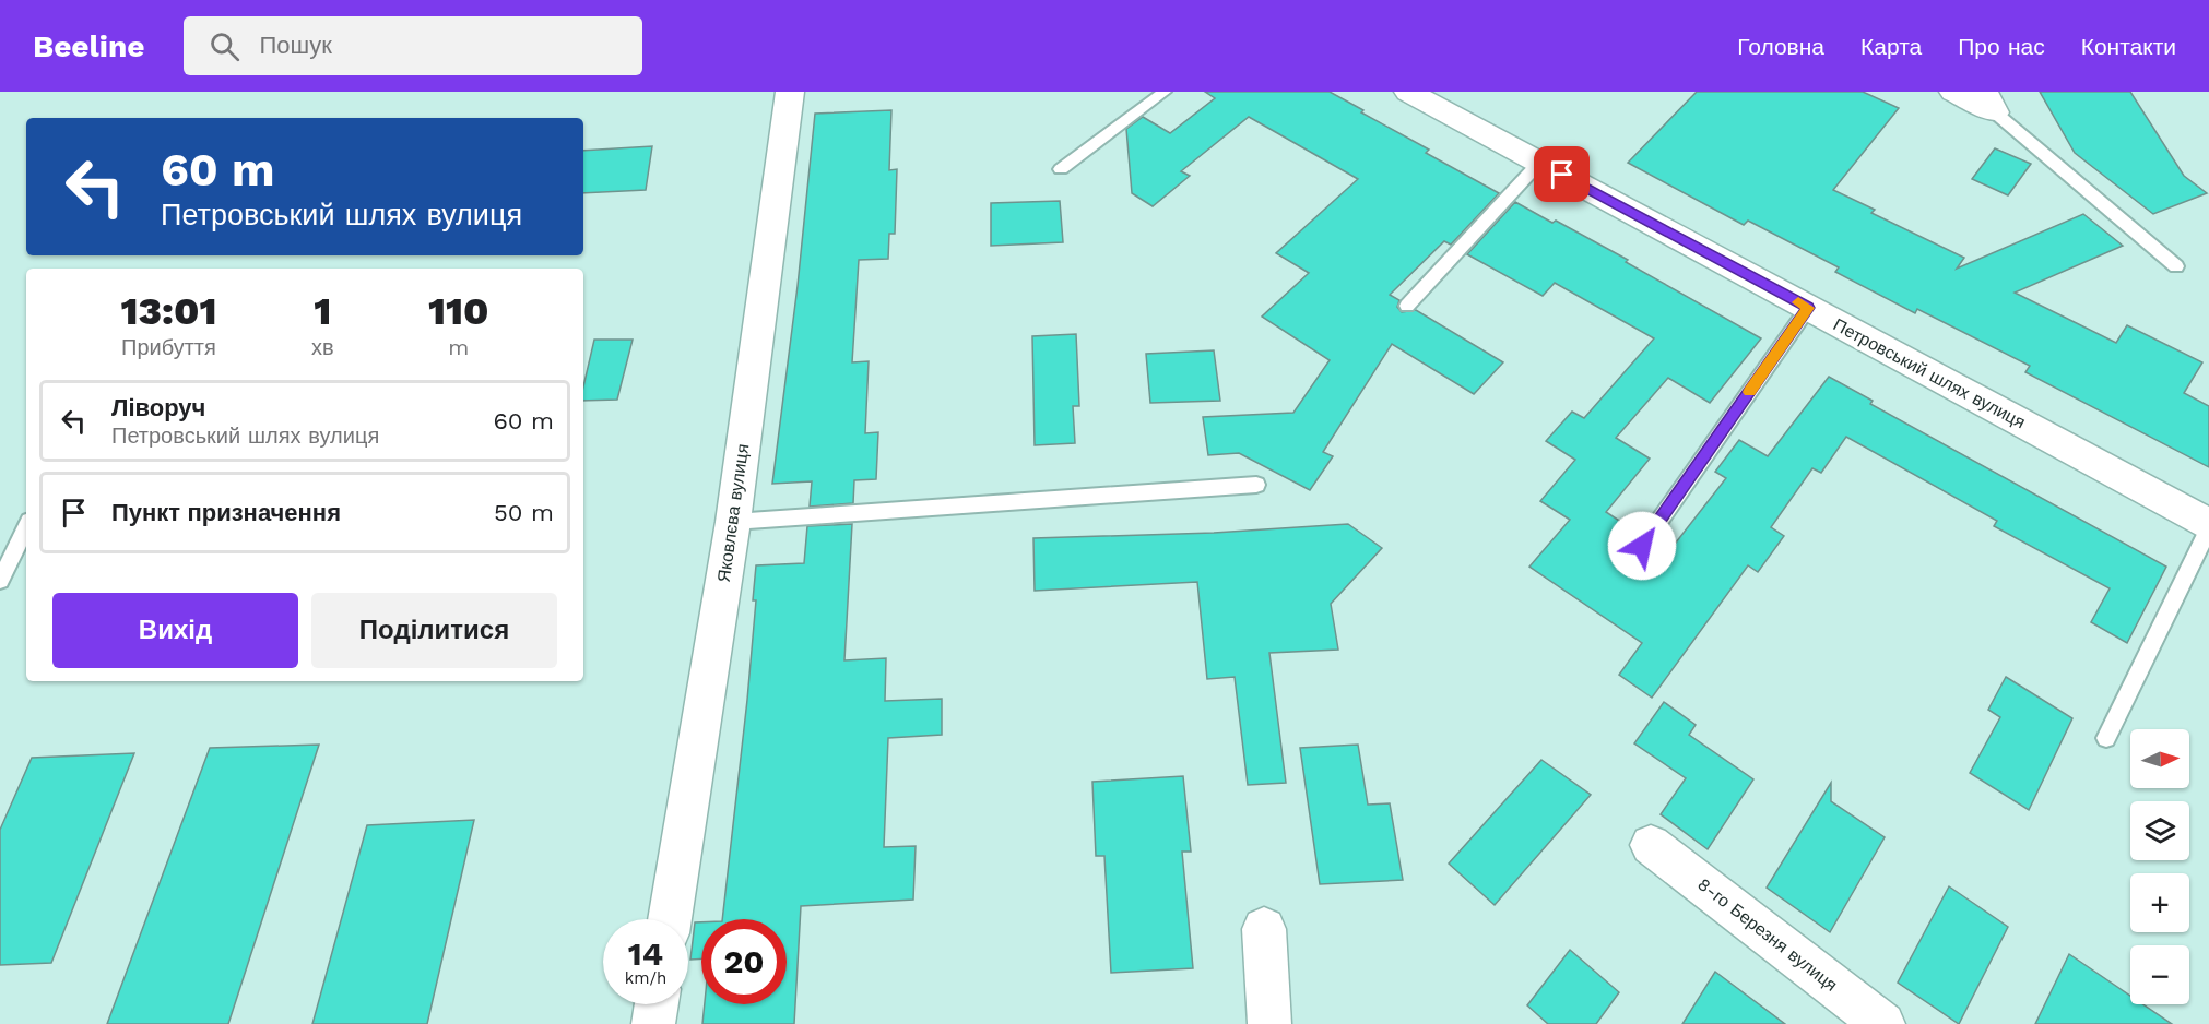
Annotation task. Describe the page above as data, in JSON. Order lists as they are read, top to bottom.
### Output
{
  "streets": {
    "street": ["Петровський шлях вулиця", "Яковлєва вулиця", "8-го Березня вулиця"]
  },
  "north": "right",
  "page": {
    "header": "Beeline",
    "search": "Пошук",
    "nav": [
      "Головна",
      "Карта",
      "Про нас",
      "Контакти"
    ],
    "turn": ["60 m", "Петровський шлях вулиця"],
    "eta": [
      "13:01",
      "Прибуття",
      "1",
      "хв",
      "110",
      "m"
    ],
    "list": [
      {
        "name": "Ліворуч",
        "note": "Петровський шлях вулиця",
        "value": "60 m"
      },
      {
        "name": "Пункт призначення",
        "value": "50 m"
      }
    ],
    "buttons": ["Вихід", "Поділитися"],
    "map_buttons": ["+", "−"],
    "speed": "14 km/h",
    "limit": "20"
  }
}
